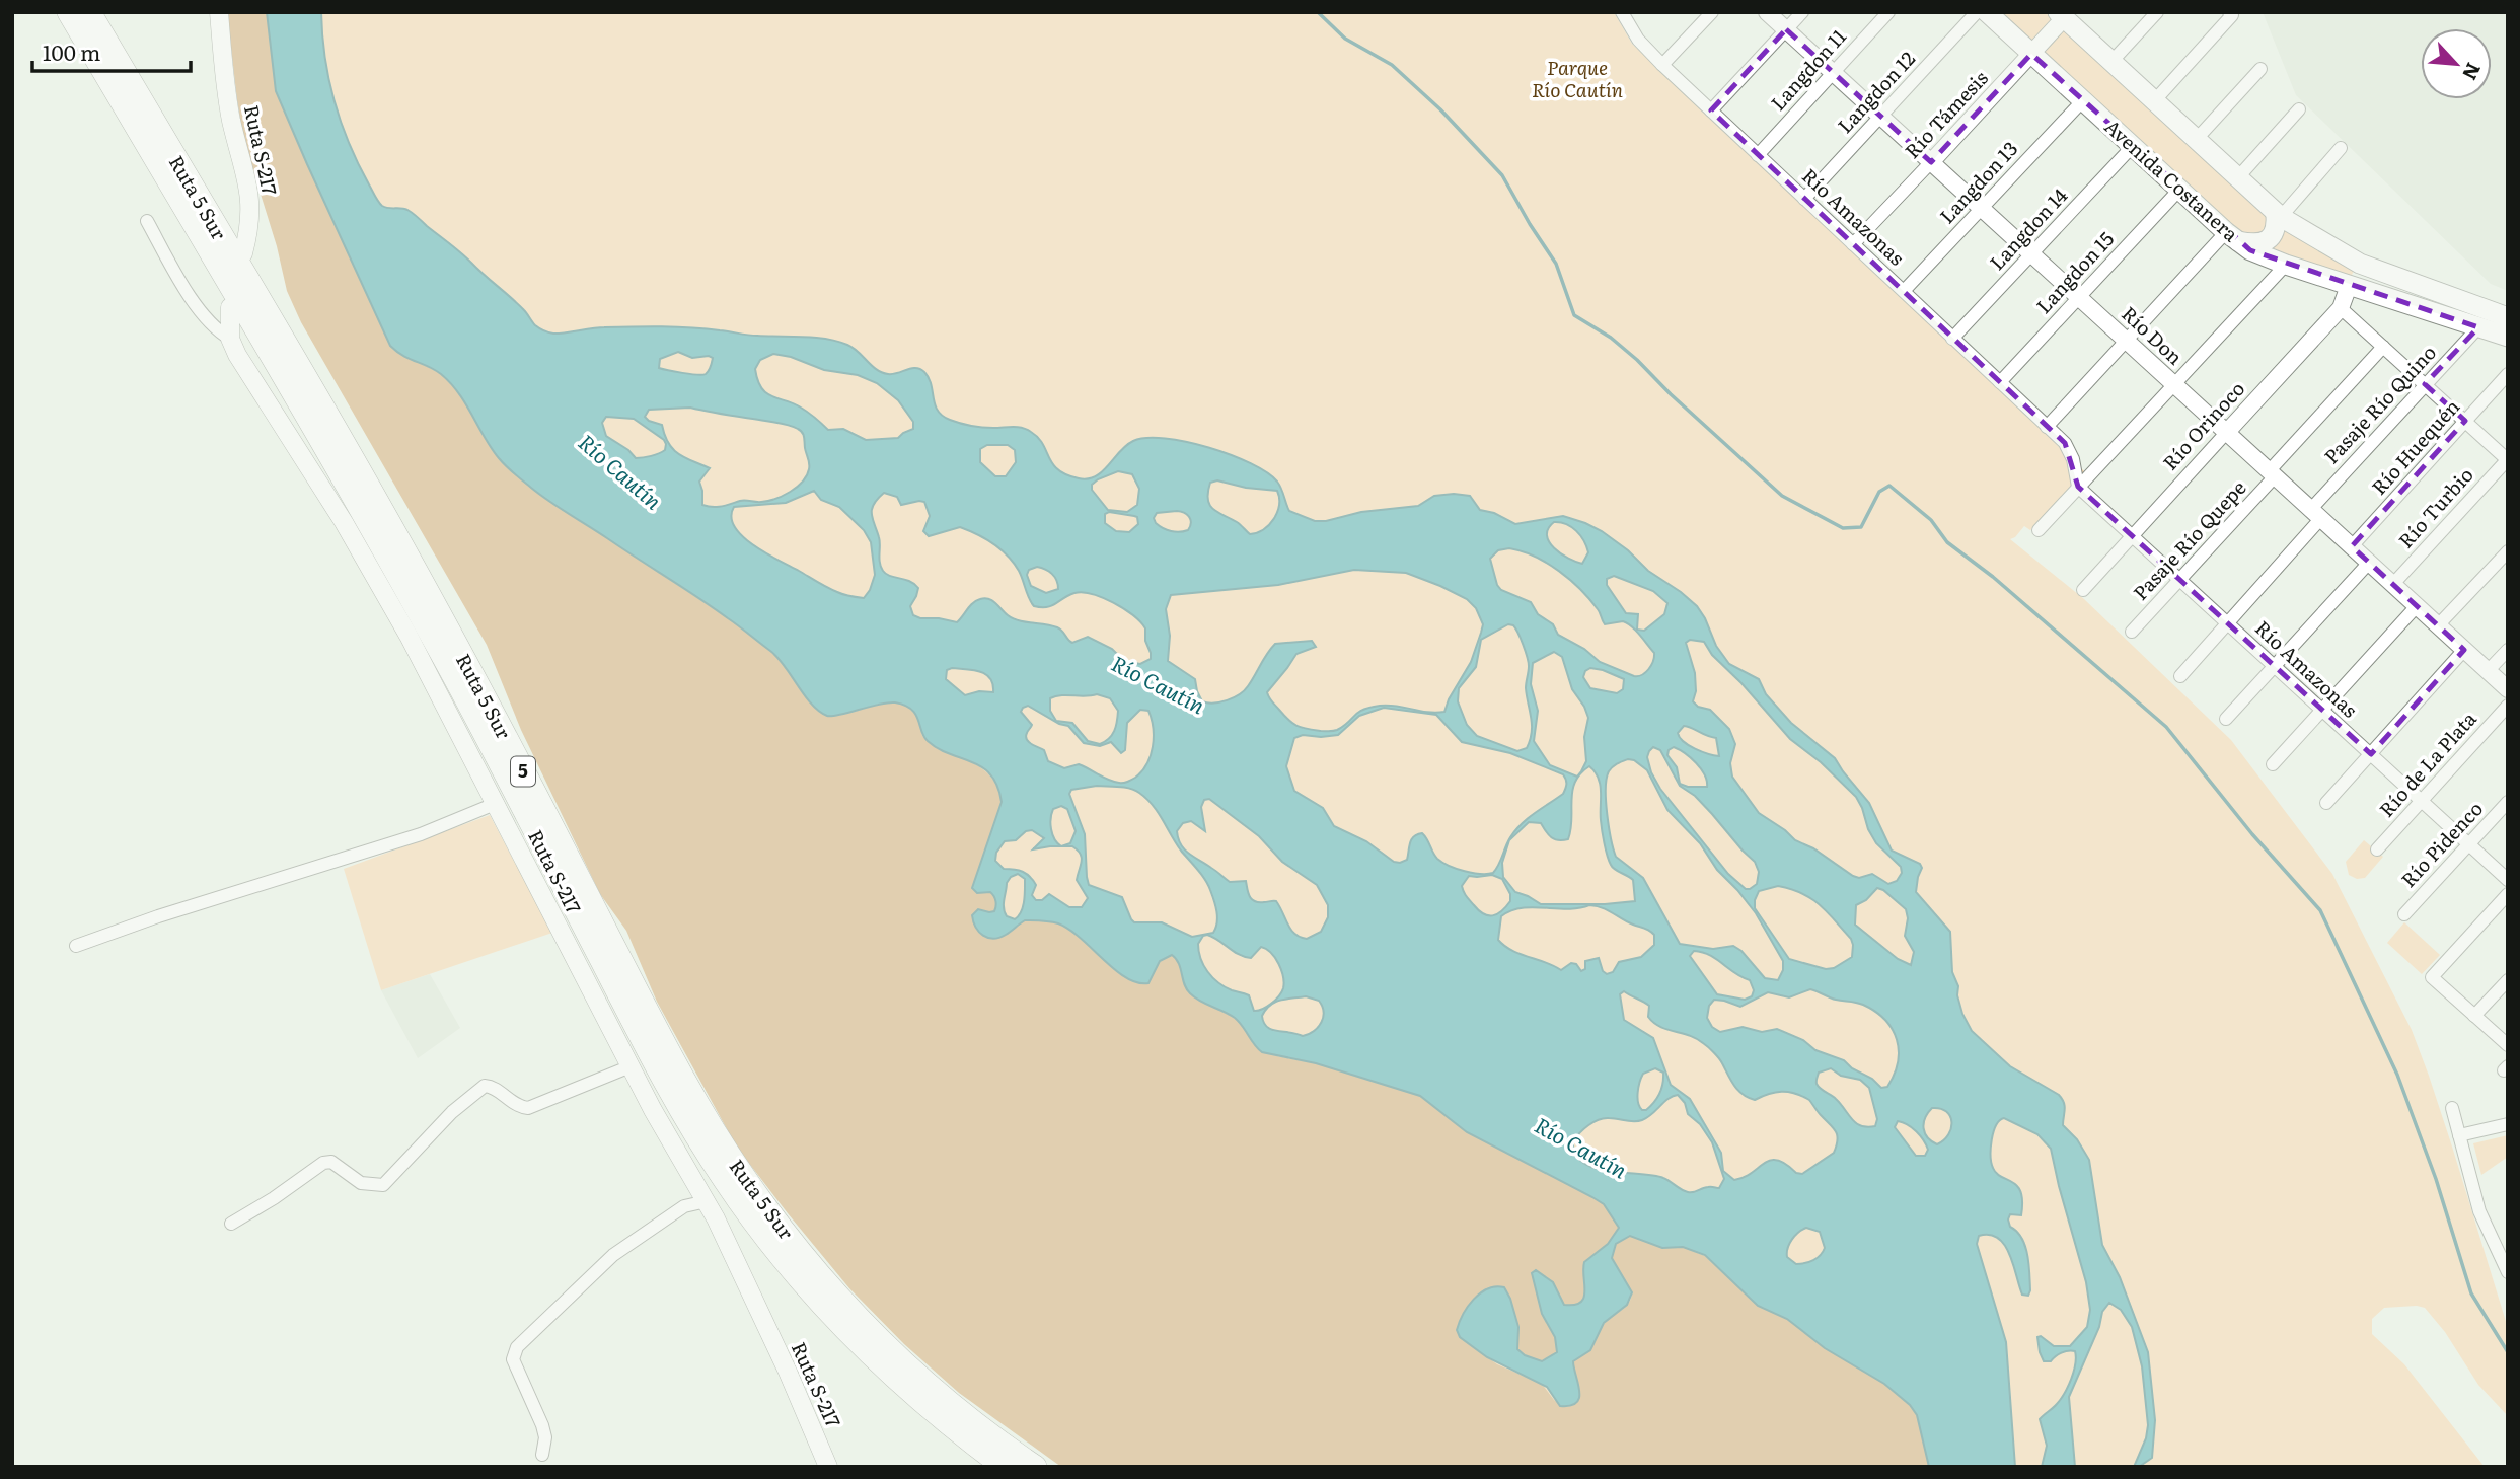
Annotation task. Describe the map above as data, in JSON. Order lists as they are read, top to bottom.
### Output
{
  "streets": {
    "highway": ["Ruta 5 Sur", "5"],
    "main road": ["Ruta S-217", "Avenida Costanera"],
    "street": [
      "Langdon 11",
      "Langdon 12",
      "Río Támesis",
      "Langdon 13",
      "Río Amazonas",
      "Langdon 14",
      "Langdon 15",
      "Río Don",
      "Pasaje Río Quino",
      "Río Orinoco",
      "Río Huequén",
      "Río Turbio",
      "Pasaje Río Quepe",
      "Río de La Plata",
      "Río Pidenco"
    ]
  },
  "crossings": [
    ["Langdon 11", "Río Amazonas"],
    ["Langdon 11", "Río Don"],
    ["Langdon 12", "Río Amazonas"],
    ["Langdon 12", "Río Don"],
    ["Río Támesis", "Avenida Costanera"],
    ["Río Támesis", "Río Amazonas"],
    ["Río Támesis", "Río Don"],
    ["Avenida Costanera", "Langdon 13"],
    ["Avenida Costanera", "Langdon 14"],
    ["Avenida Costanera", "Langdon 15"],
    ["Avenida Costanera", "Pasaje Río Quino"],
    ["Avenida Costanera", "Río Orinoco"],
    ["Langdon 13", "Río Amazonas"],
    ["Langdon 13", "Río Don"],
    ["Río Amazonas", "Langdon 14"],
    ["Río Amazonas", "Langdon 15"],
    ["Río Amazonas", "Pasaje Río Quino"],
    ["Río Amazonas", "Río Orinoco"],
    ["Río Amazonas", "Pasaje Río Quepe"],
    ["Río Amazonas", "Río de La Plata"],
    ["Río Amazonas", "Río Pidenco"],
    ["Langdon 14", "Río Don"],
    ["Langdon 15", "Río Don"],
    ["Río Don", "Pasaje Río Quino"],
    ["Río Don", "Río Orinoco"],
    ["Río Don", "Río Huequén"],
    ["Río Don", "Río Turbio"],
    ["Río Don", "Pasaje Río Quepe"]
  ],
  "water": ["Río Cautín"],
  "parks": ["Parque Río Cautín"],
  "scale_bar": "100 m",
  "north": "bottom right"
}
